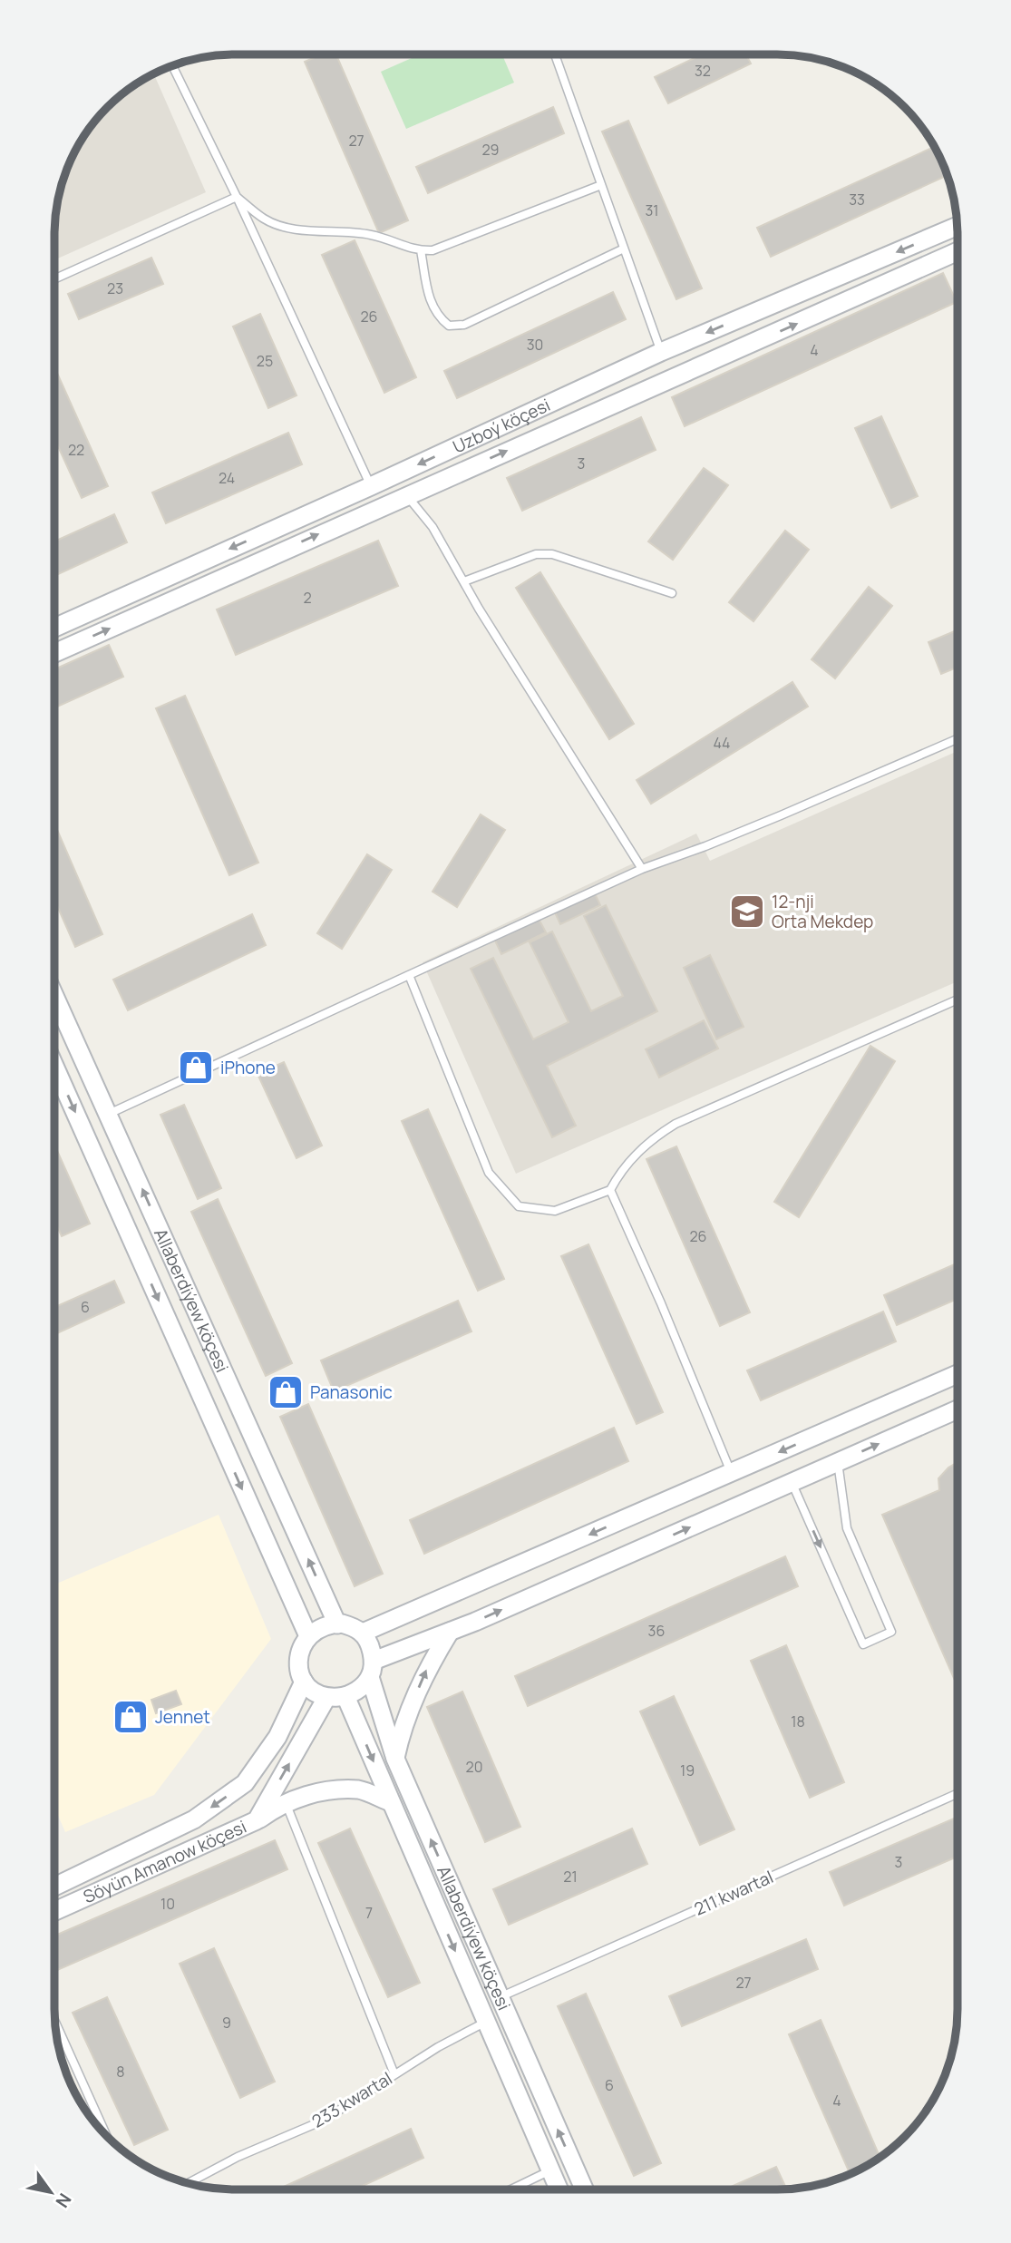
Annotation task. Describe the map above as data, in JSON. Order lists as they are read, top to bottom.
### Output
{
  "streets": {
    "street": ["Uzboý köçesi", "Allaberdiýew köçesi", "Söyün Amanow köçesi"],
    "lane": ["211 kwartal", "233 kwartal"]
  },
  "crossings": [
    ["Allaberdiýew köçesi", "Söyün Amanow köçesi"],
    ["Allaberdiýew köçesi", "211 kwartal"],
    ["Allaberdiýew köçesi", "233 kwartal"]
  ],
  "places": {
    "school or university": ["12-nji Orta Mekdep"],
    "shop": ["iPhone", "Panasonic", "Jennet"]
  },
  "house_numbers": [
    "32",
    "27",
    "29",
    "33",
    "31",
    "23",
    "26",
    "30",
    "4",
    "25",
    "22",
    "3",
    "24",
    "2",
    "44",
    "26",
    "6",
    "36",
    "18",
    "20",
    "19",
    "3",
    "21",
    "10",
    "7",
    "27",
    "9",
    "8",
    "6",
    "4"
  ],
  "north": "bottom right"
}
